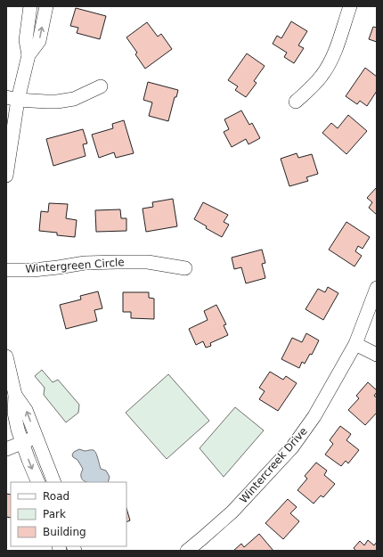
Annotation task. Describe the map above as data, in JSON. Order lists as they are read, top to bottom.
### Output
{
  "streets": {
    "street": ["Wintergreen Circle", "Wintercreek Drive"]
  },
  "legend": ["Road", "Park", "Building"]
}
